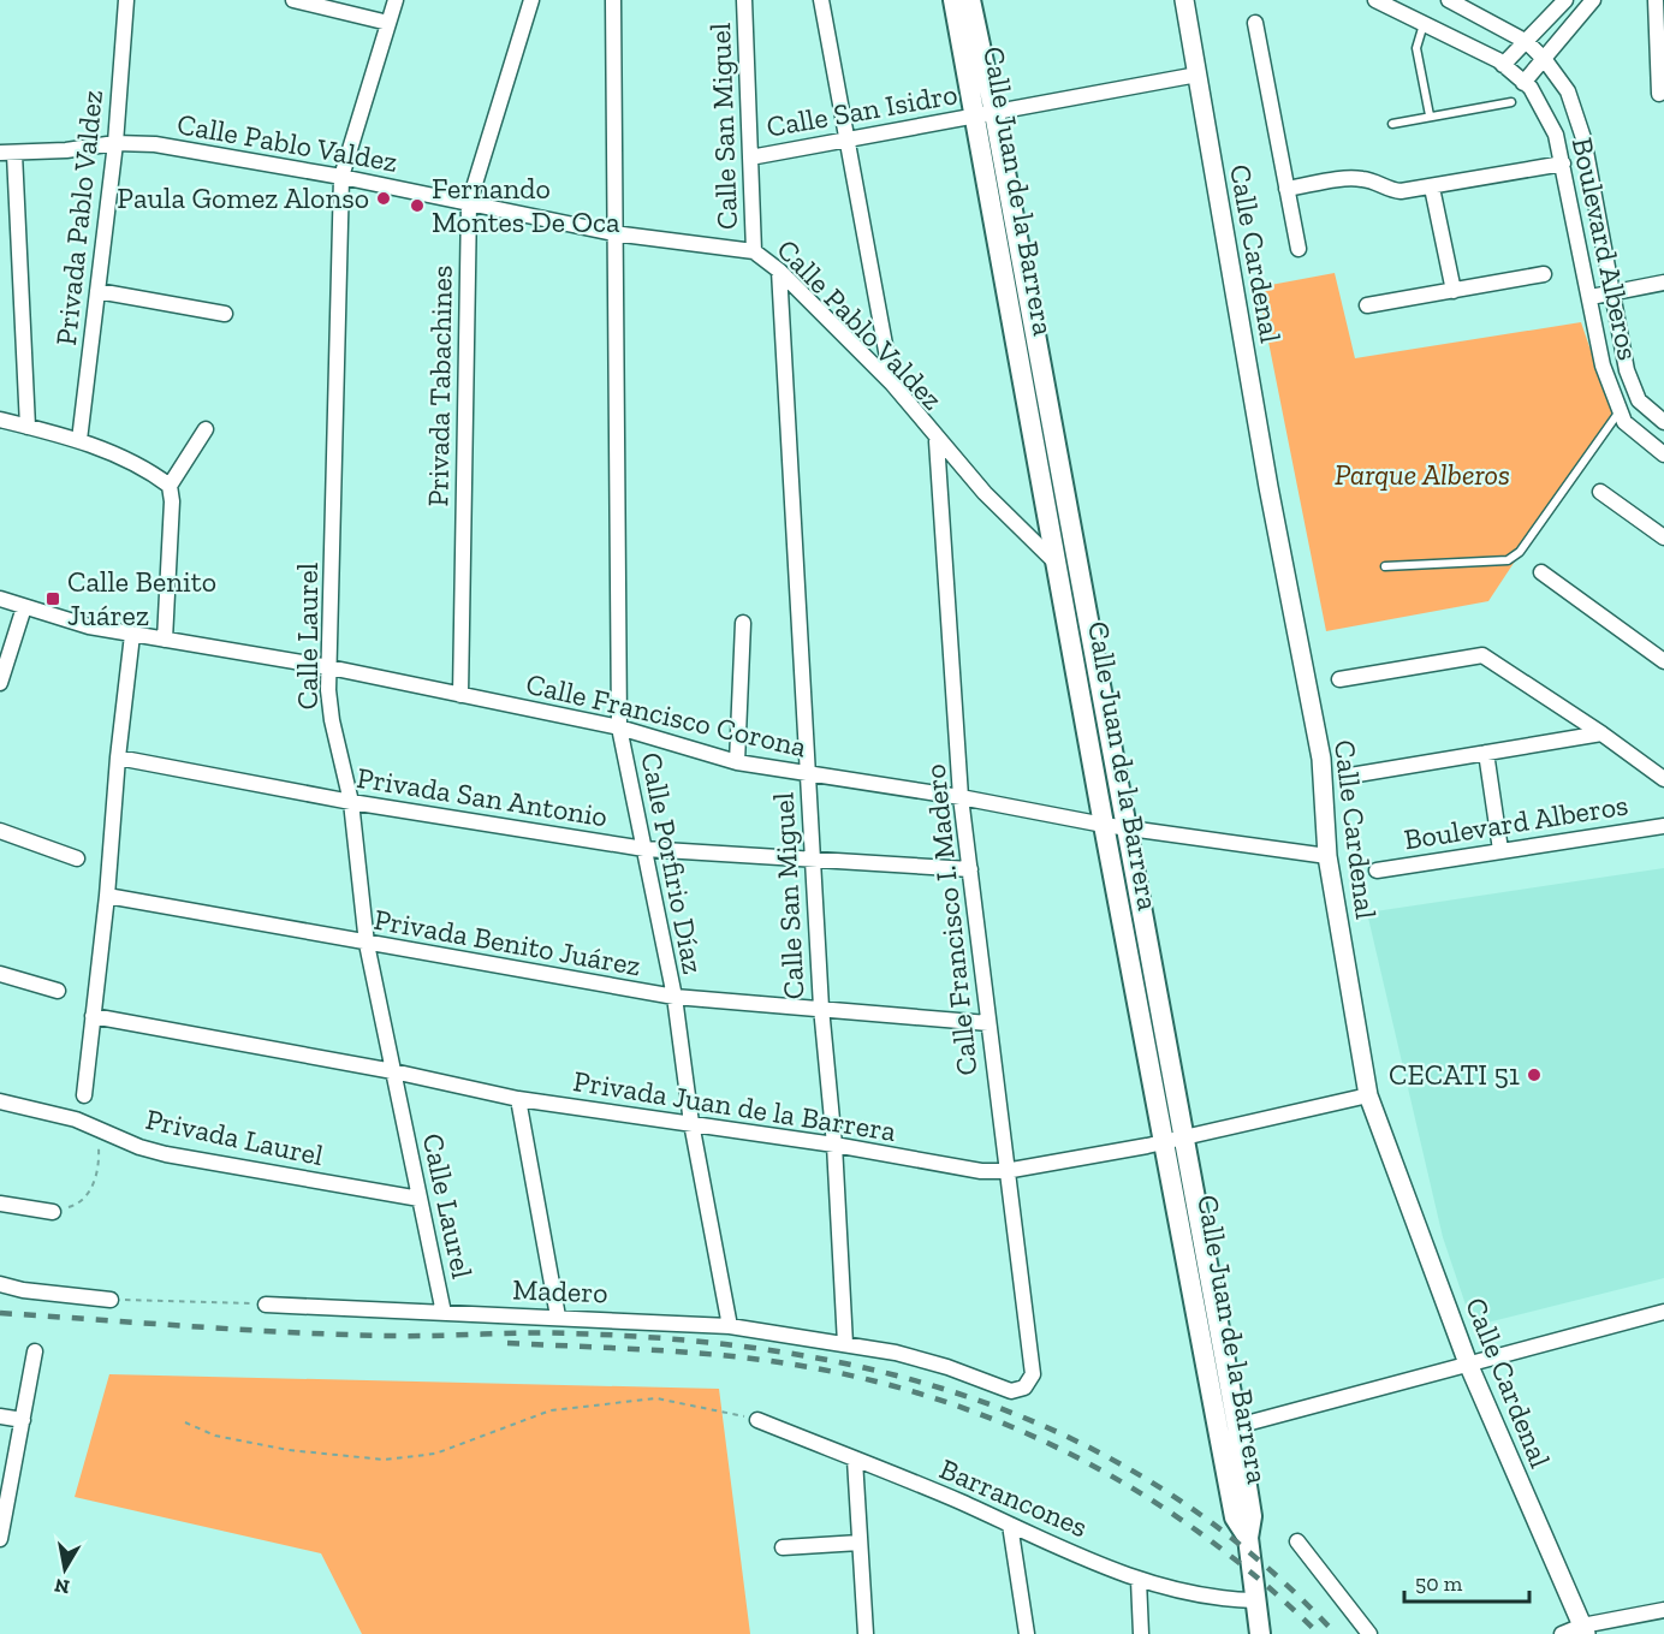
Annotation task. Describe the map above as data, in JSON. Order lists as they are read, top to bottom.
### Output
{
  "streets": {
    "main road": ["Calle Juan de la Barrera"],
    "street": [
      "Calle San Isidro",
      "Calle San Miguel",
      "Calle Pablo Valdez",
      "Privada Pablo Valdez",
      "Boulevard Alberos",
      "Calle Cardenal",
      "Privada Tabachines",
      "Calle Laurel",
      "Calle Francisco Corona",
      "Privada San Antonio",
      "Calle Porfirio Díaz",
      "Calle Francisco I. Madero",
      "Privada Benito Juárez",
      "Privada Juan de la Barrera",
      "Privada Laurel",
      "Madero",
      "Barrancones"
    ]
  },
  "crossings": [
    ["Calle San Isidro", "Calle San Miguel"],
    ["Calle San Isidro", "Calle Juan de la Barrera"],
    ["Calle San Isidro", "Calle Cardenal"],
    ["Calle San Miguel", "Calle Pablo Valdez"],
    ["Calle San Miguel", "Calle Francisco Corona"],
    ["Calle San Miguel", "Privada San Antonio"],
    ["Calle San Miguel", "Privada Benito Juárez"],
    ["Calle San Miguel", "Privada Juan de la Barrera"],
    ["Calle San Miguel", "Madero"],
    ["Calle Pablo Valdez", "Calle Juan de la Barrera"],
    ["Calle Pablo Valdez", "Privada Pablo Valdez"],
    ["Calle Pablo Valdez", "Privada Tabachines"],
    ["Calle Pablo Valdez", "Calle Laurel"],
    ["Calle Pablo Valdez", "Calle Porfirio Díaz"],
    ["Calle Pablo Valdez", "Calle Francisco I. Madero"],
    ["Calle Juan de la Barrera", "Calle Francisco Corona"],
    ["Calle Juan de la Barrera", "Privada Juan de la Barrera"],
    ["Calle Juan de la Barrera", "Barrancones"],
    ["Calle Cardenal", "Calle Francisco Corona"],
    ["Calle Cardenal", "Privada Juan de la Barrera"],
    ["Privada Tabachines", "Calle Francisco Corona"],
    ["Calle Laurel", "Calle Francisco Corona"],
    ["Calle Laurel", "Privada San Antonio"],
    ["Calle Laurel", "Privada Benito Juárez"],
    ["Calle Laurel", "Privada Juan de la Barrera"],
    ["Calle Laurel", "Privada Laurel"],
    ["Calle Laurel", "Madero"],
    ["Calle Francisco Corona", "Calle Porfirio Díaz"],
    ["Calle Francisco Corona", "Calle Francisco I. Madero"],
    ["Privada San Antonio", "Calle Porfirio Díaz"],
    ["Privada San Antonio", "Calle Francisco I. Madero"],
    ["Calle Porfirio Díaz", "Privada Benito Juárez"],
    ["Calle Porfirio Díaz", "Privada Juan de la Barrera"],
    ["Calle Porfirio Díaz", "Madero"],
    ["Calle Francisco I. Madero", "Privada Benito Juárez"],
    ["Calle Francisco I. Madero", "Privada Juan de la Barrera"],
    ["Calle Francisco I. Madero", "Madero"]
  ],
  "parks": ["Parque Alberos"],
  "places": {
    "other": ["Paula Gomez Alonso", "Fernando Montes De Oca", "CECATI 51"],
    "transit": ["Calle Benito Juárez"]
  },
  "scale_bar": "50 m",
  "north": "bottom"
}
